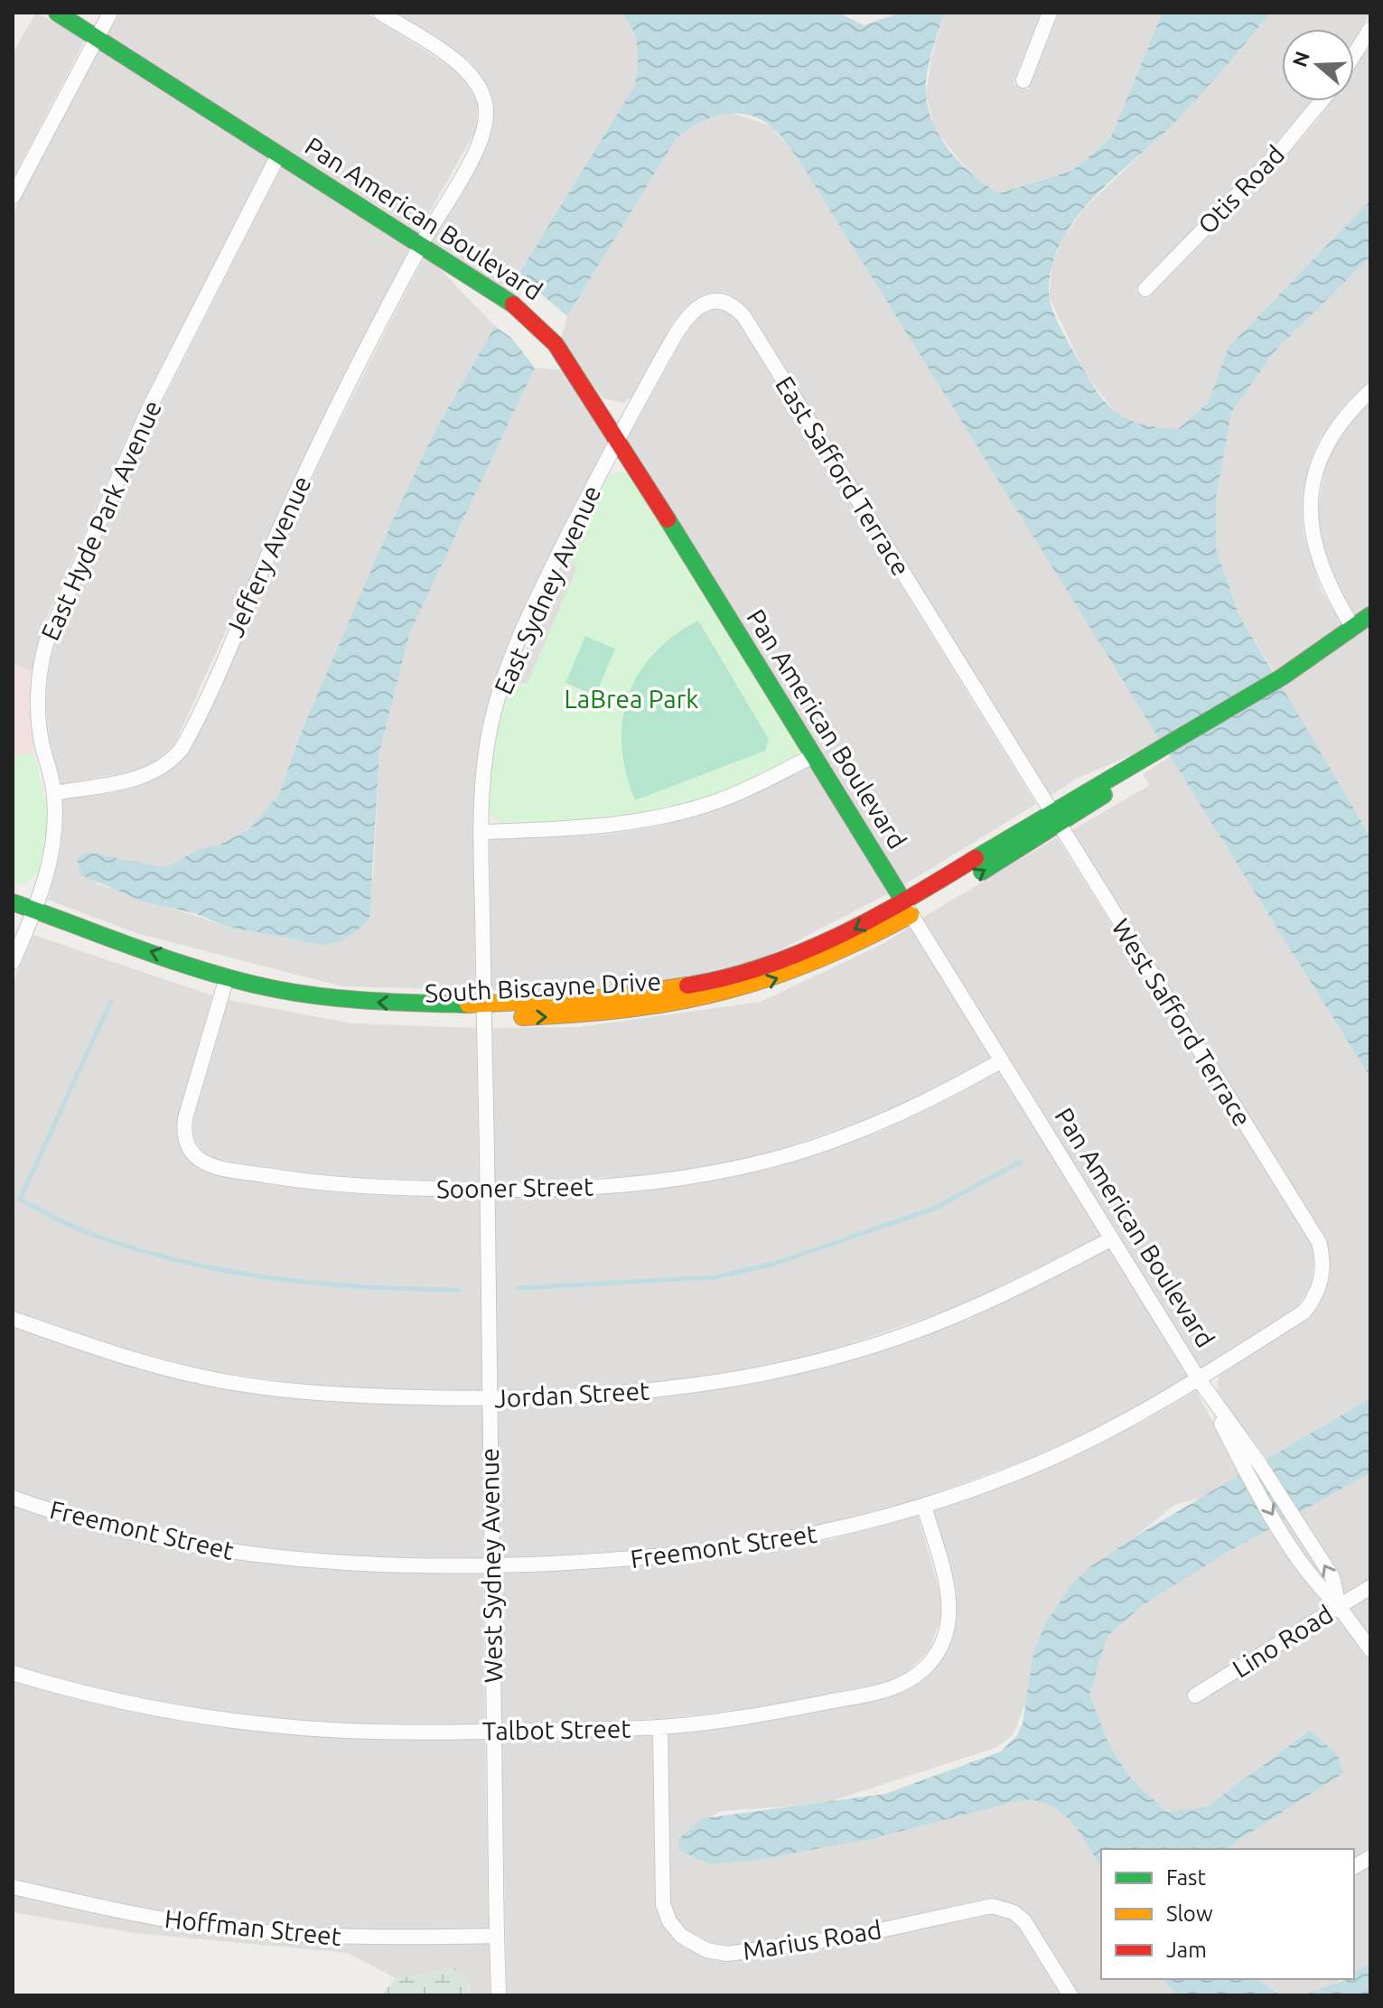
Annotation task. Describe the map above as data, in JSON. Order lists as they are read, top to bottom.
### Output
{
  "streets": {
    "street": [
      "Otis Road",
      "Pan American Boulevard",
      "East Safford Terrace",
      "East Hyde Park Avenue",
      "Jeffery Avenue",
      "East Sydney Avenue",
      "South Biscayne Drive",
      "West Safford Terrace",
      "Sooner Street",
      "Jordan Street",
      "Freemont Street",
      "West Sydney Avenue",
      "Lino Road",
      "Talbot Street",
      "Hoffman Street",
      "Marius Road"
    ]
  },
  "crossings": [
    ["Pan American Boulevard", "East Safford Terrace"],
    ["Pan American Boulevard", "East Hyde Park Avenue"],
    ["Pan American Boulevard", "Jeffery Avenue"],
    ["Pan American Boulevard", "East Sydney Avenue"],
    ["Pan American Boulevard", "South Biscayne Drive"],
    ["Pan American Boulevard", "Sooner Street"],
    ["Pan American Boulevard", "Jordan Street"],
    ["Pan American Boulevard", "Freemont Street"],
    ["Pan American Boulevard", "Lino Road"],
    ["East Safford Terrace", "East Sydney Avenue"],
    ["East Safford Terrace", "South Biscayne Drive"],
    ["East Safford Terrace", "West Safford Terrace"],
    ["East Hyde Park Avenue", "Jeffery Avenue"],
    ["East Hyde Park Avenue", "South Biscayne Drive"],
    ["East Sydney Avenue", "South Biscayne Drive"],
    ["East Sydney Avenue", "West Sydney Avenue"],
    ["South Biscayne Drive", "West Safford Terrace"],
    ["South Biscayne Drive", "Sooner Street"],
    ["South Biscayne Drive", "West Sydney Avenue"],
    ["West Safford Terrace", "Freemont Street"],
    ["Sooner Street", "West Sydney Avenue"],
    ["Jordan Street", "West Sydney Avenue"],
    ["Freemont Street", "West Sydney Avenue"],
    ["Freemont Street", "Talbot Street"],
    ["West Sydney Avenue", "Talbot Street"],
    ["West Sydney Avenue", "Hoffman Street"],
    ["Talbot Street", "Marius Road"]
  ],
  "parks": ["LaBrea Park"],
  "legend": ["Fast", "Slow", "Jam"],
  "north": "left"
}
